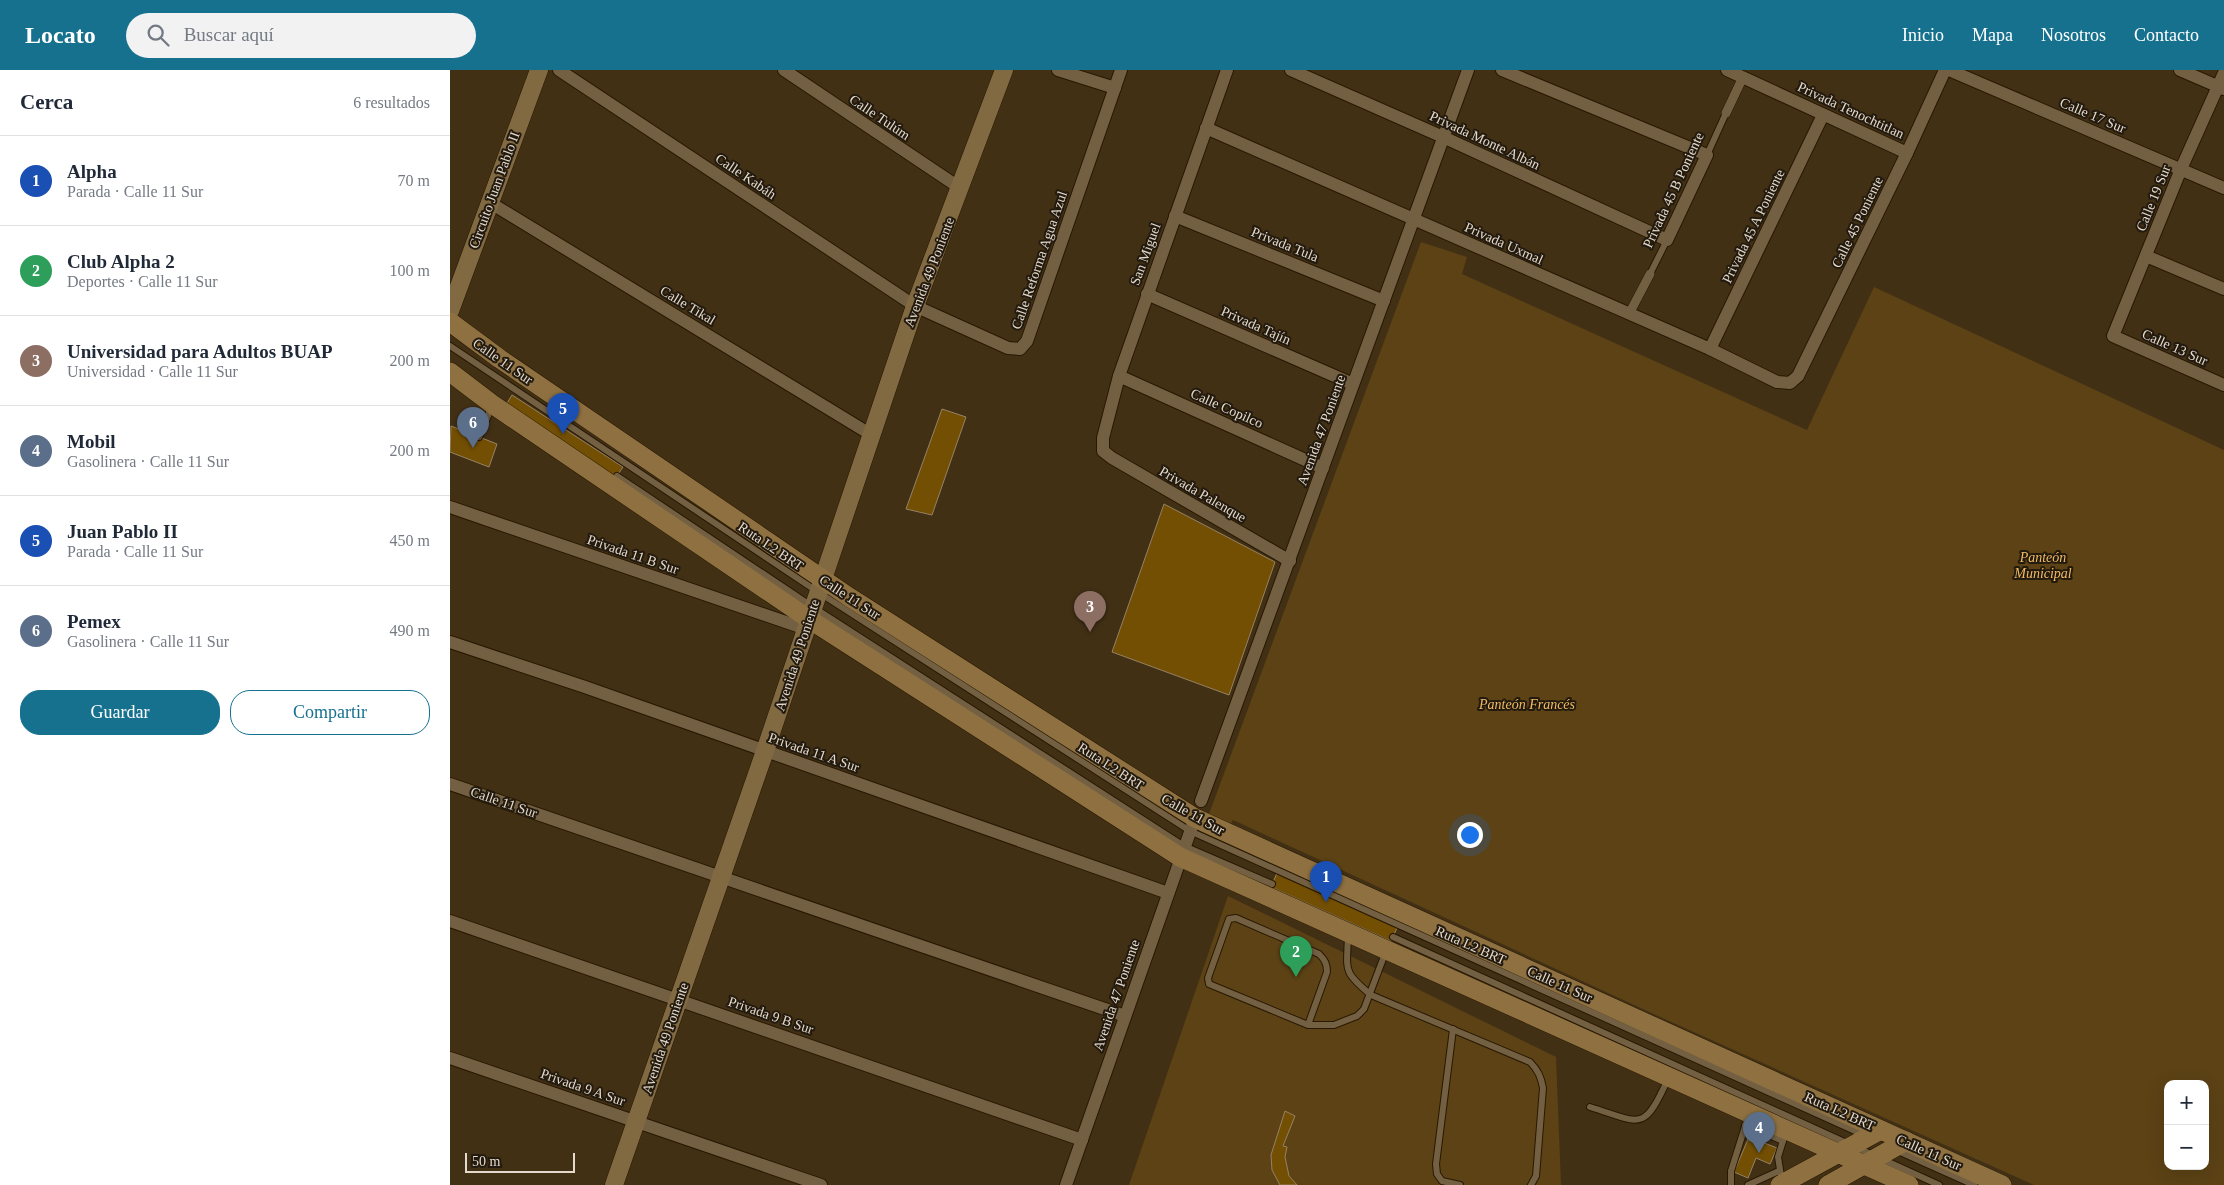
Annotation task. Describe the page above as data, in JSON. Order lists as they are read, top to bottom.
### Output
{
  "streets": {
    "main road": ["Circuito Juan Pablo II", "Avenida 49 Poniente", "Calle 11 Sur"],
    "street": [
      "Privada Tenochtitlan",
      "Calle 17 Sur",
      "Calle Tulúm",
      "Privada Monte Albán",
      "Calle Kabáh",
      "Privada 45 B Poniente",
      "Calle 19 Sur",
      "Calle 45 Poniente",
      "Privada 45 A Poniente",
      "Privada Uxmal",
      "Privada Tula",
      "San Miguel",
      "Calle Reforma Agua Azul",
      "Calle Tikal",
      "Privada Tajín",
      "Calle 13 Sur",
      "Calle Copilco",
      "Avenida 47 Poniente",
      "Privada Palenque",
      "Privada 11 B Sur",
      "Privada 11 A Sur",
      "Privada 9 B Sur",
      "Privada 9 A Sur"
    ],
    "lane": ["Ruta L2 BRT"]
  },
  "crossings": [
    ["Privada Tenochtitlan", "Privada 45 B Poniente"],
    ["Privada Tenochtitlan", "Calle 45 Poniente"],
    ["Privada Tenochtitlan", "Privada 45 A Poniente"],
    ["Calle 17 Sur", "Calle 19 Sur"],
    ["Calle 17 Sur", "Calle 45 Poniente"],
    ["Calle Tulúm", "Avenida 49 Poniente"],
    ["Privada Monte Albán", "Privada 45 B Poniente"],
    ["Privada Monte Albán", "Avenida 47 Poniente"],
    ["Calle Kabáh", "Calle Reforma Agua Azul"],
    ["Calle Kabáh", "Avenida 49 Poniente"],
    ["Circuito Juan Pablo II", "Calle Tikal"],
    ["Privada 45 B Poniente", "Privada Uxmal"],
    ["Calle 19 Sur", "Calle 13 Sur"],
    ["Calle 45 Poniente", "Privada Uxmal"],
    ["Privada 45 A Poniente", "Privada Uxmal"],
    ["Privada Uxmal", "San Miguel"],
    ["Privada Uxmal", "Avenida 47 Poniente"],
    ["Privada Tula", "San Miguel"],
    ["Privada Tula", "Avenida 47 Poniente"],
    ["San Miguel", "Privada Tajín"],
    ["San Miguel", "Calle Copilco"],
    ["San Miguel", "Privada Palenque"],
    ["Calle Reforma Agua Azul", "Avenida 49 Poniente"],
    ["Avenida 49 Poniente", "Calle Tikal"],
    ["Avenida 49 Poniente", "Calle 11 Sur"],
    ["Avenida 49 Poniente", "Ruta L2 BRT"],
    ["Avenida 49 Poniente", "Privada 11 B Sur"],
    ["Avenida 49 Poniente", "Privada 11 A Sur"],
    ["Avenida 49 Poniente", "Privada 9 B Sur"],
    ["Avenida 49 Poniente", "Privada 9 A Sur"],
    ["Privada Tajín", "Avenida 47 Poniente"],
    ["Calle 11 Sur", "Avenida 47 Poniente"],
    ["Calle 11 Sur", "Ruta L2 BRT"],
    ["Calle 11 Sur", "Privada 11 B Sur"],
    ["Calle Copilco", "Avenida 47 Poniente"],
    ["Avenida 47 Poniente", "Privada Palenque"],
    ["Avenida 47 Poniente", "Privada 11 A Sur"],
    ["Avenida 47 Poniente", "Privada 9 B Sur"],
    ["Ruta L2 BRT", "Privada 11 B Sur"]
  ],
  "parks": ["Panteón Municipal", "Panteón Francés"],
  "scale_bar": "50 m",
  "page": {
    "header": "Locato",
    "search": "Buscar aquí",
    "nav": [
      "Inicio",
      "Mapa",
      "Nosotros",
      "Contacto"
    ],
    "heading": ["Cerca", "6 resultados"],
    "list": [
      {
        "mark": "1",
        "name": "Alpha",
        "note": "Parada · Calle 11 Sur",
        "value": "70 m"
      },
      {
        "mark": "2",
        "name": "Club Alpha 2",
        "note": "Deportes · Calle 11 Sur",
        "value": "100 m"
      },
      {
        "mark": "3",
        "name": "Universidad para Adultos BUAP",
        "note": "Universidad · Calle 11 Sur",
        "value": "200 m"
      },
      {
        "mark": "4",
        "name": "Mobil",
        "note": "Gasolinera · Calle 11 Sur",
        "value": "200 m"
      },
      {
        "mark": "5",
        "name": "Juan Pablo II",
        "note": "Parada · Calle 11 Sur",
        "value": "450 m"
      },
      {
        "mark": "6",
        "name": "Pemex",
        "note": "Gasolinera · Calle 11 Sur",
        "value": "490 m"
      }
    ],
    "pins": [
      "5",
      "6",
      "3",
      "1",
      "2",
      "4"
    ],
    "buttons": ["Guardar", "Compartir"],
    "map_buttons": ["+", "−"],
    "scale": "50 m"
  }
}
